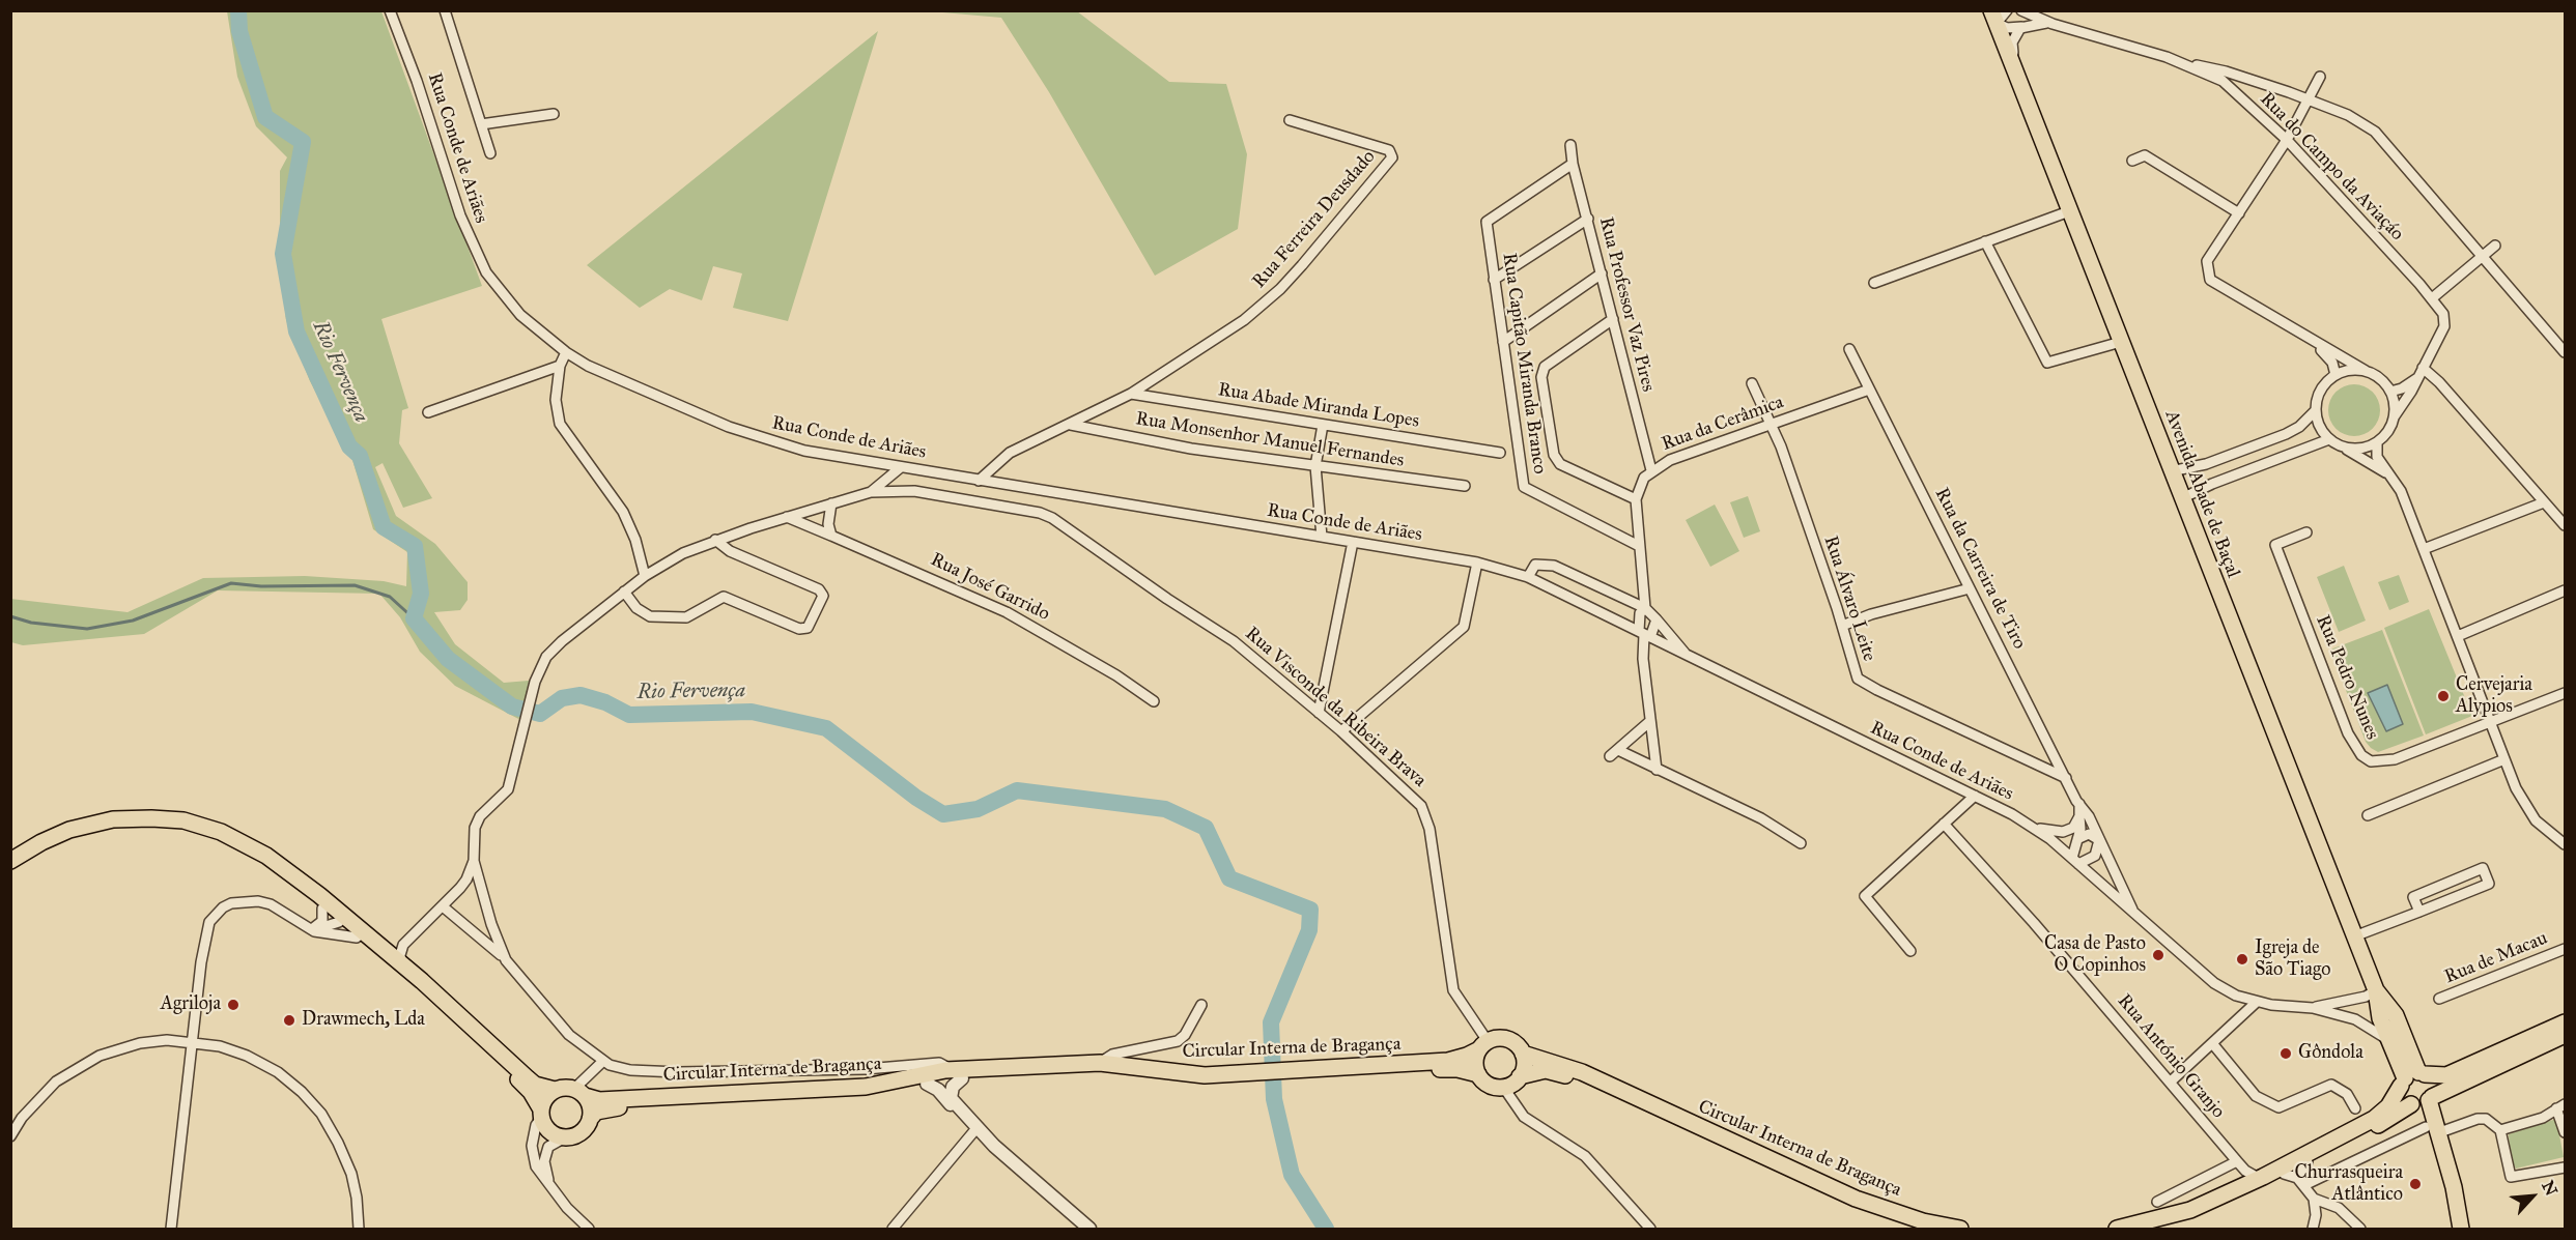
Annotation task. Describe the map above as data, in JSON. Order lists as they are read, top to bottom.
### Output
{
  "streets": {
    "main road": ["Avenida Abade de Baçal", "Circular Interna de Bragança"],
    "street": [
      "Rua Conde de Ariães",
      "Rua do Campo da Aviaçáo",
      "Rua Ferreira Deusdado",
      "Rua Professor Vaz Pires",
      "Rua Capitão Miranda Branco",
      "Rua Abade Miranda Lopes",
      "Rua da Cerâmica",
      "Rua Monsenhor Manuel Fernandes",
      "Rua da Carreira de Tiro",
      "Rua José Garrido",
      "Rua Álvaro Leite",
      "Rua Pedro Nunes",
      "Rua Visconde da Ribeira Brava",
      "Rua de Macau",
      "Rua António Granjo"
    ]
  },
  "crossings": [
    ["Rua Conde de Ariães", "Rua Ferreira Deusdado"],
    ["Rua Conde de Ariães", "Avenida Abade de Baçal"],
    ["Rua Conde de Ariães", "Rua da Carreira de Tiro"],
    ["Rua Ferreira Deusdado", "Rua Abade Miranda Lopes"],
    ["Rua Ferreira Deusdado", "Rua Monsenhor Manuel Fernandes"],
    ["Rua Professor Vaz Pires", "Rua Capitão Miranda Branco"],
    ["Rua Professor Vaz Pires", "Rua da Cerâmica"],
    ["Rua da Cerâmica", "Rua da Carreira de Tiro"],
    ["Rua da Cerâmica", "Rua Álvaro Leite"],
    ["Rua da Carreira de Tiro", "Rua Álvaro Leite"],
    ["Rua José Garrido", "Rua Visconde da Ribeira Brava"],
    ["Rua Visconde da Ribeira Brava", "Circular Interna de Bragança"]
  ],
  "water": ["Rio Fervença"],
  "places": [
    "Cervejaria Alypios",
    "Casa de Pasto O Copinhos",
    "Igreja de São Tiago",
    "Agriloja",
    "Drawmech, Lda",
    "Gôndola",
    "Churrasqueira Atlântico"
  ],
  "north": "top right"
}
